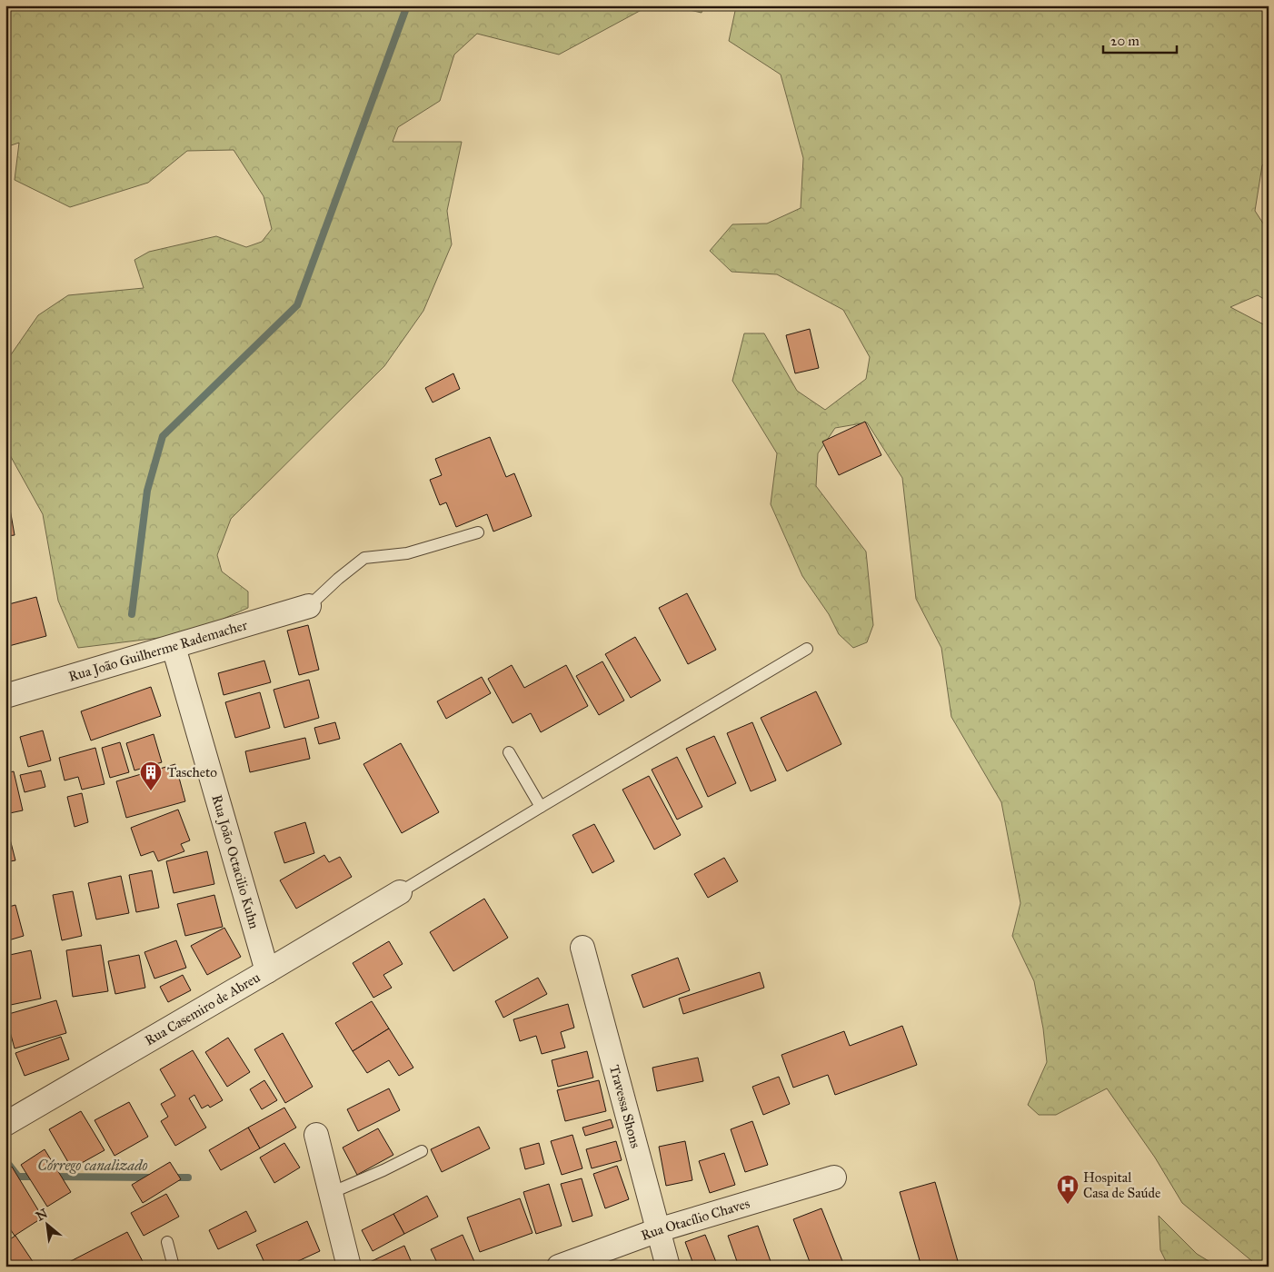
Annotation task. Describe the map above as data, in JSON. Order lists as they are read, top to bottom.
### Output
{
  "streets": {
    "street": [
      "Rua João Guilherme Rademacher",
      "Rua João Octacilio Kuhn",
      "Rua Casemiro de Abreu",
      "Travessa Shons",
      "Rua Otacílio Chaves"
    ]
  },
  "crossings": [
    ["Rua João Guilherme Rademacher", "Rua João Octacilio Kuhn"],
    ["Rua João Octacilio Kuhn", "Rua Casemiro de Abreu"],
    ["Travessa Shons", "Rua Otacílio Chaves"]
  ],
  "water": ["Córrego canalizado"],
  "places": {
    "building": ["Tascheto"],
    "hospital": ["Hospital Casa de Saúde"]
  },
  "scale_bar": "20 m",
  "north": "top left"
}
